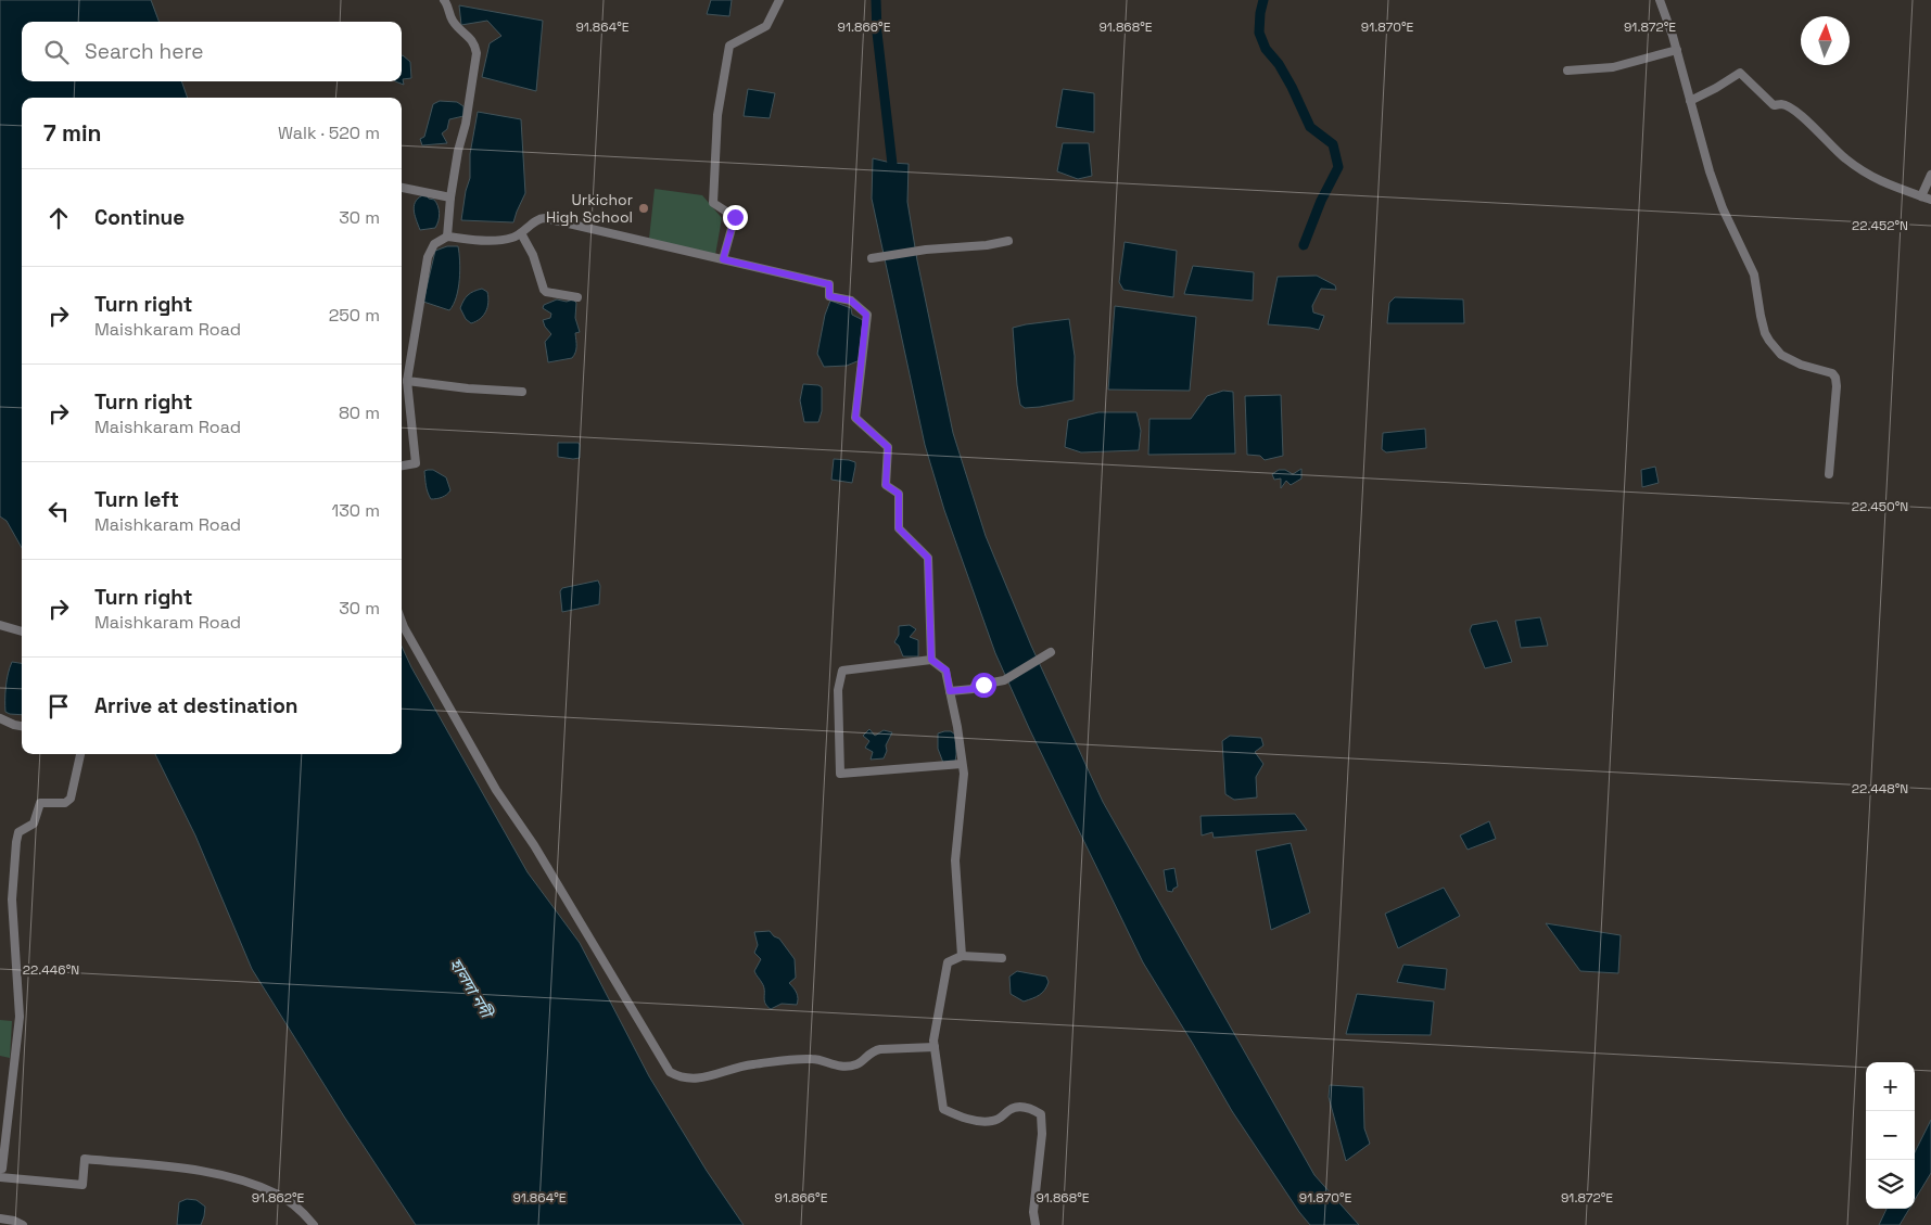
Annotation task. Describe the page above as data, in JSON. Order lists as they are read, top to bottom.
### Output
{
  "water": ["হালদা নদী"],
  "places": ["Urkichor High School"],
  "north": "top",
  "page": {
    "search": "Search here",
    "heading": ["7 min", "Walk · 520 m"],
    "list": [
      ["Continue", "30 m"],
      ["Turn right", "Maishkaram Road", "250 m"],
      ["Turn right", "Maishkaram Road", "80 m"],
      ["Turn left", "Maishkaram Road", "130 m"],
      ["Turn right", "Maishkaram Road", "30 m"],
      "Arrive at destination"
    ],
    "map_buttons": ["+", "−"]
  },
  "coordinates": [
    "91.864°E",
    "91.866°E",
    "91.868°E",
    "91.870°E",
    "91.872°E",
    "22.452°N",
    "22.450°N",
    "22.448°N",
    "22.446°N",
    "91.862°E"
  ]
}
